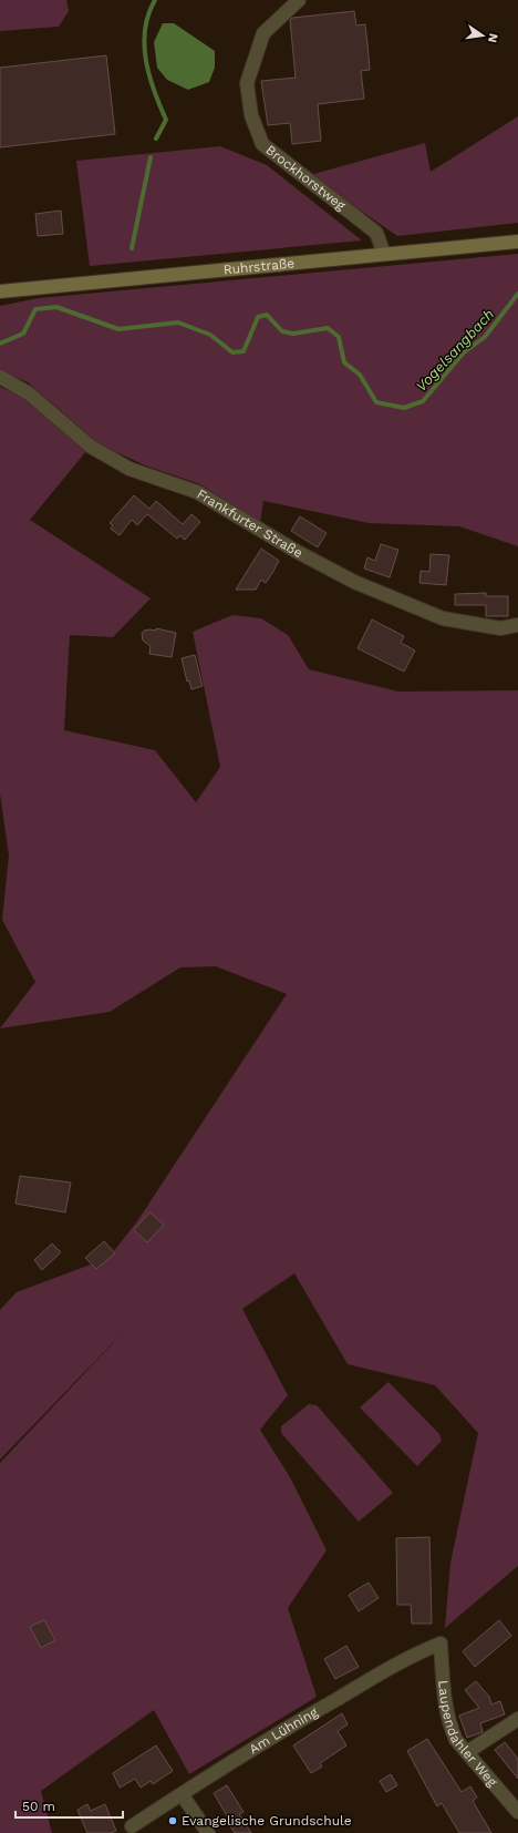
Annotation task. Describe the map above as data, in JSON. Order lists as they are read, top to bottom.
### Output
{
  "streets": {
    "main road": ["Ruhrstraße"],
    "street": [
      "Brockhorstweg",
      "Frankfurter Straße",
      "Am Lühning",
      "Laupendahler Weg"
    ]
  },
  "crossings": [
    ["Brockhorstweg", "Ruhrstraße"],
    ["Am Lühning", "Laupendahler Weg"]
  ],
  "water": ["Vogelsangbach"],
  "places": ["Evangelische Grundschule"],
  "scale_bar": "50 m",
  "north": "right"
}
